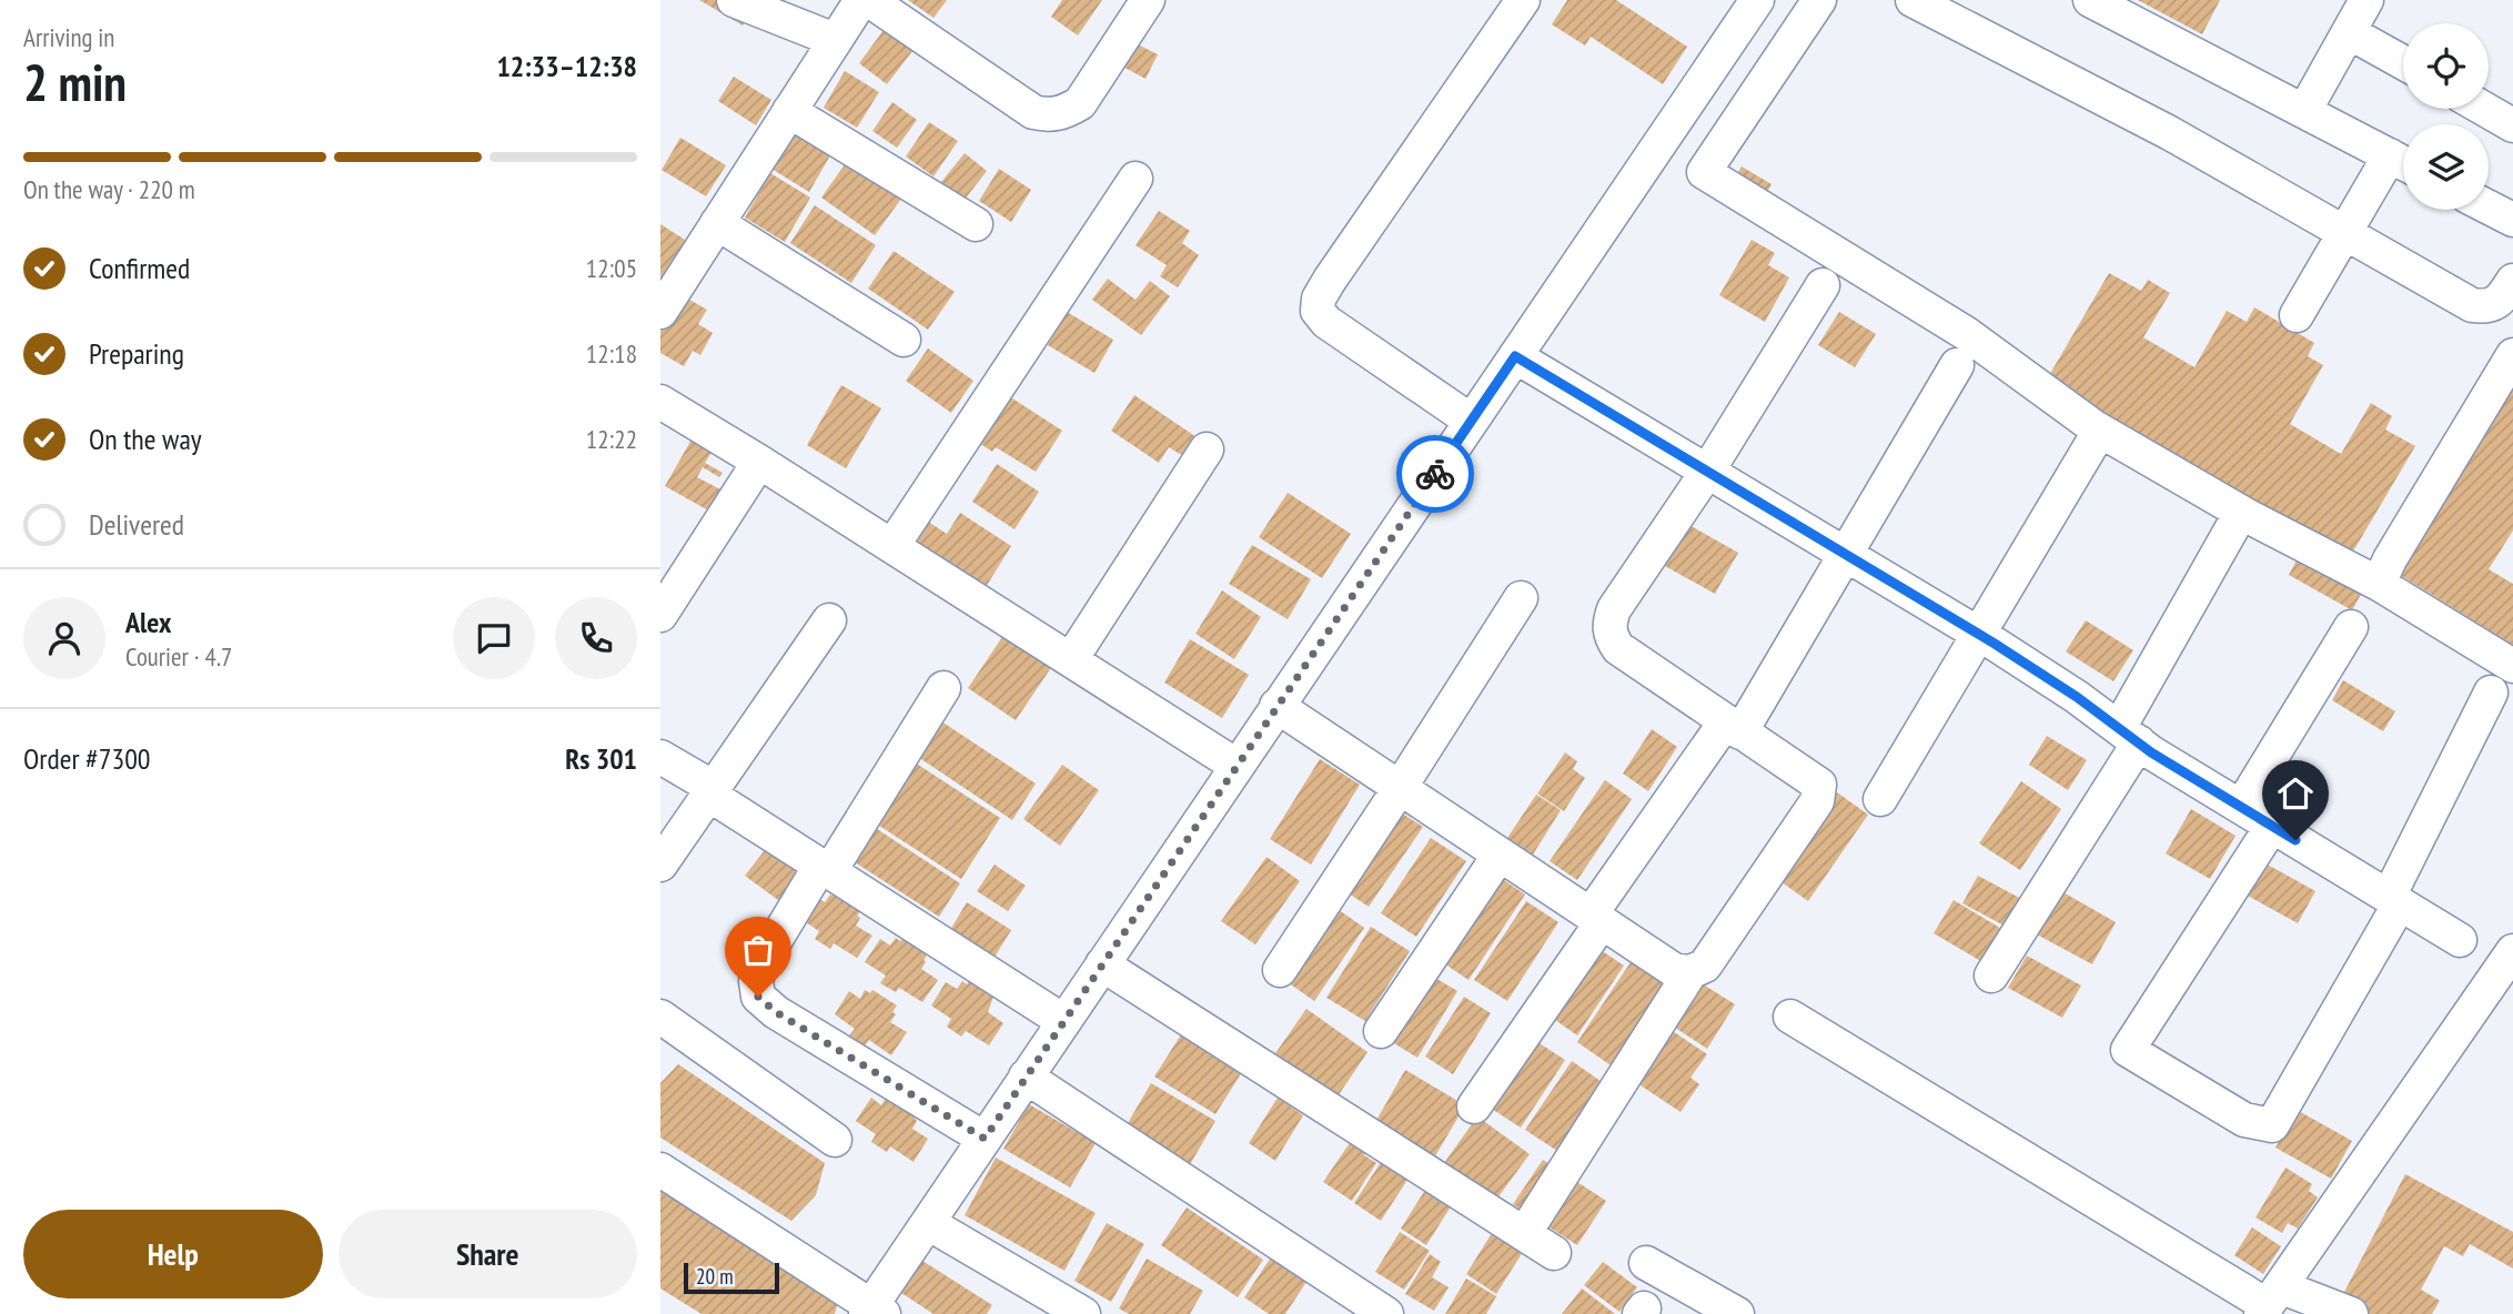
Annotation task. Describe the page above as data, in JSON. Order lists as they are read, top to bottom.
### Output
{
  "scale_bar": "20 m",
  "page": {
    "heading": ["2 min", "Arriving in", "12:33–12:38"],
    "panel": [
      "Alex",
      "Courier · 4.7",
      "Order #7300",
      "Rs 301"
    ],
    "bar": "On the way · 220 m",
    "list": [
      ["Confirmed", "12:05"],
      ["Preparing", "12:18"],
      ["On the way", "12:22"],
      "Delivered"
    ],
    "buttons": ["Help", "Share"],
    "scale": "20 m"
  }
}
